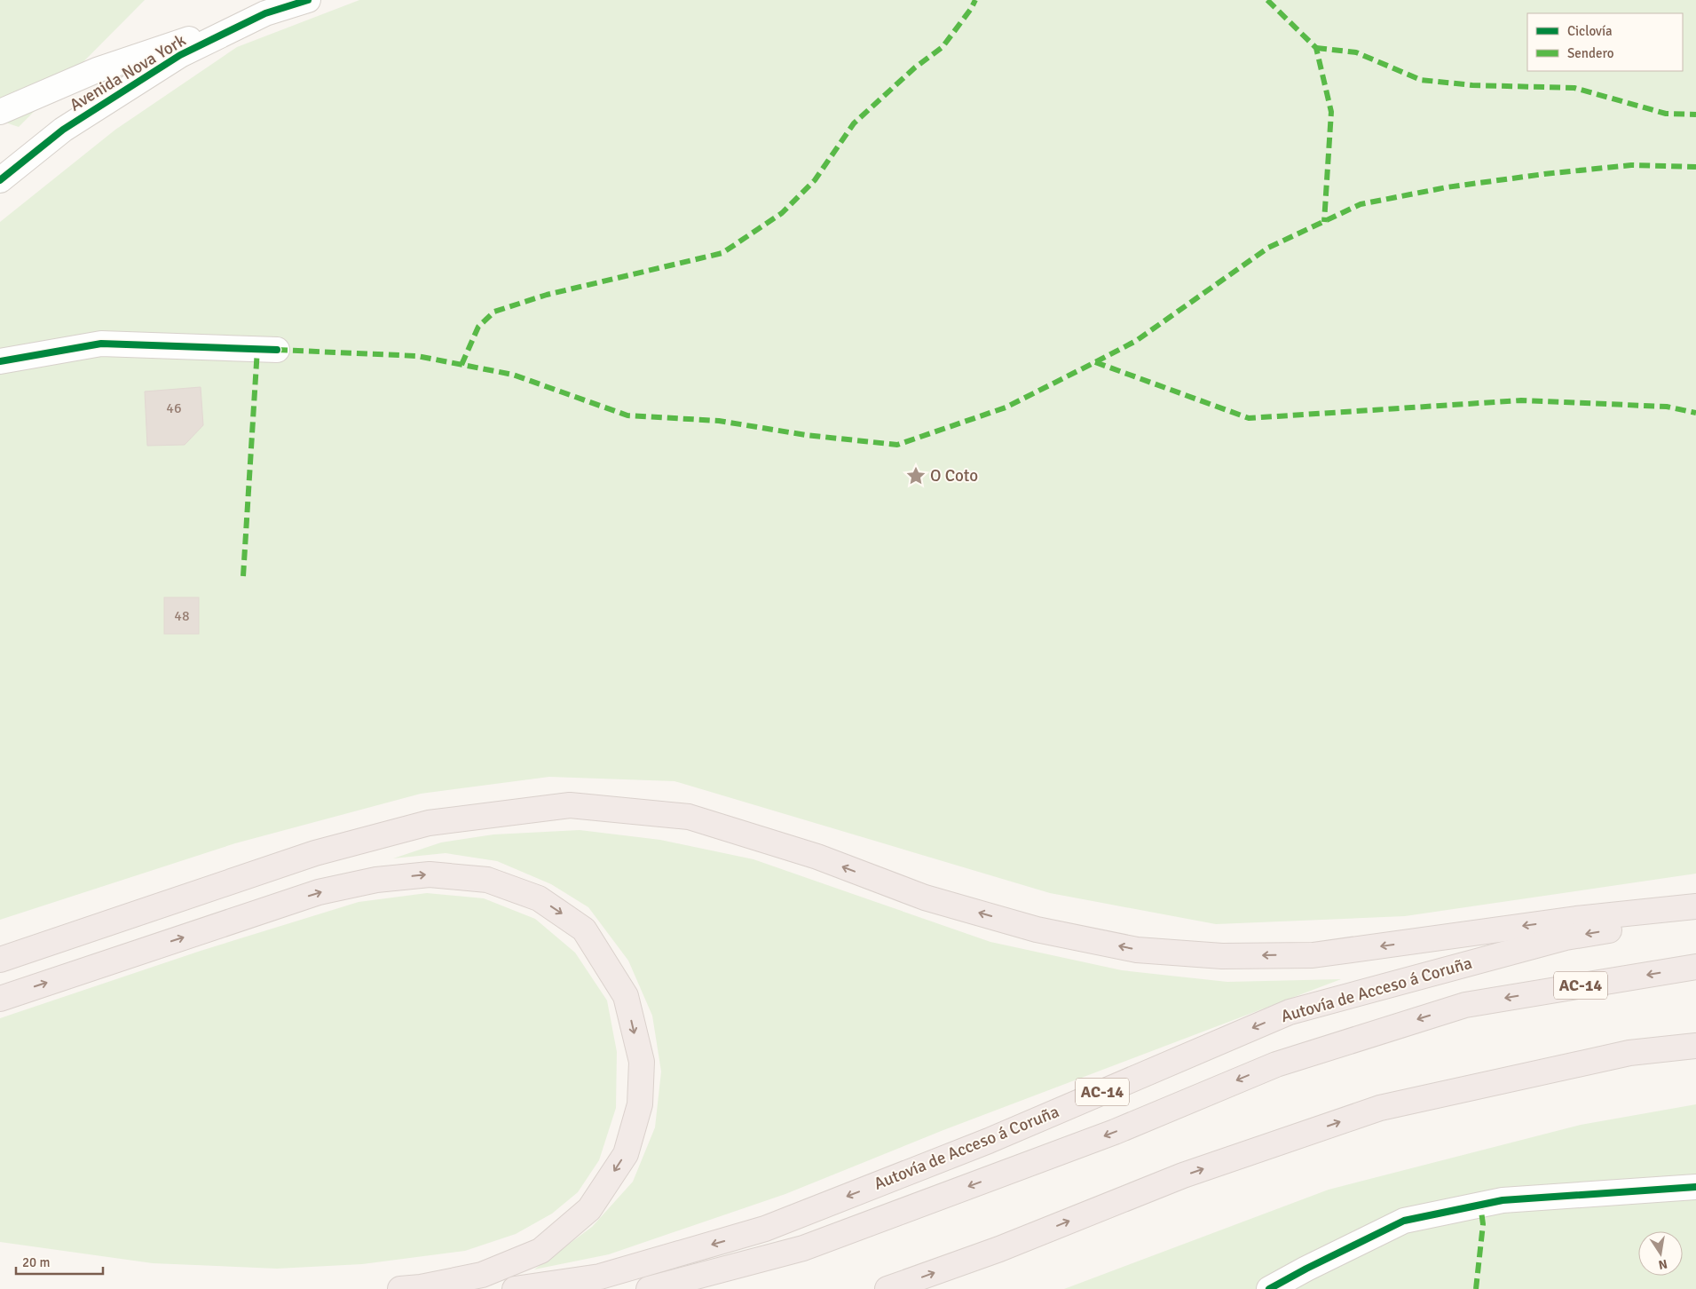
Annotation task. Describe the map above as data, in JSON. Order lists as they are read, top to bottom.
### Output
{
  "streets": {
    "highway": ["AC-14", "Autovía de Acceso á Coruña"],
    "street": ["Avenida Nova York"]
  },
  "places": {
    "place": ["O Coto"]
  },
  "house_numbers": ["46", "48"],
  "legend": ["Ciclovía", "Sendero"],
  "scale_bar": "20 m",
  "north": "bottom"
}
